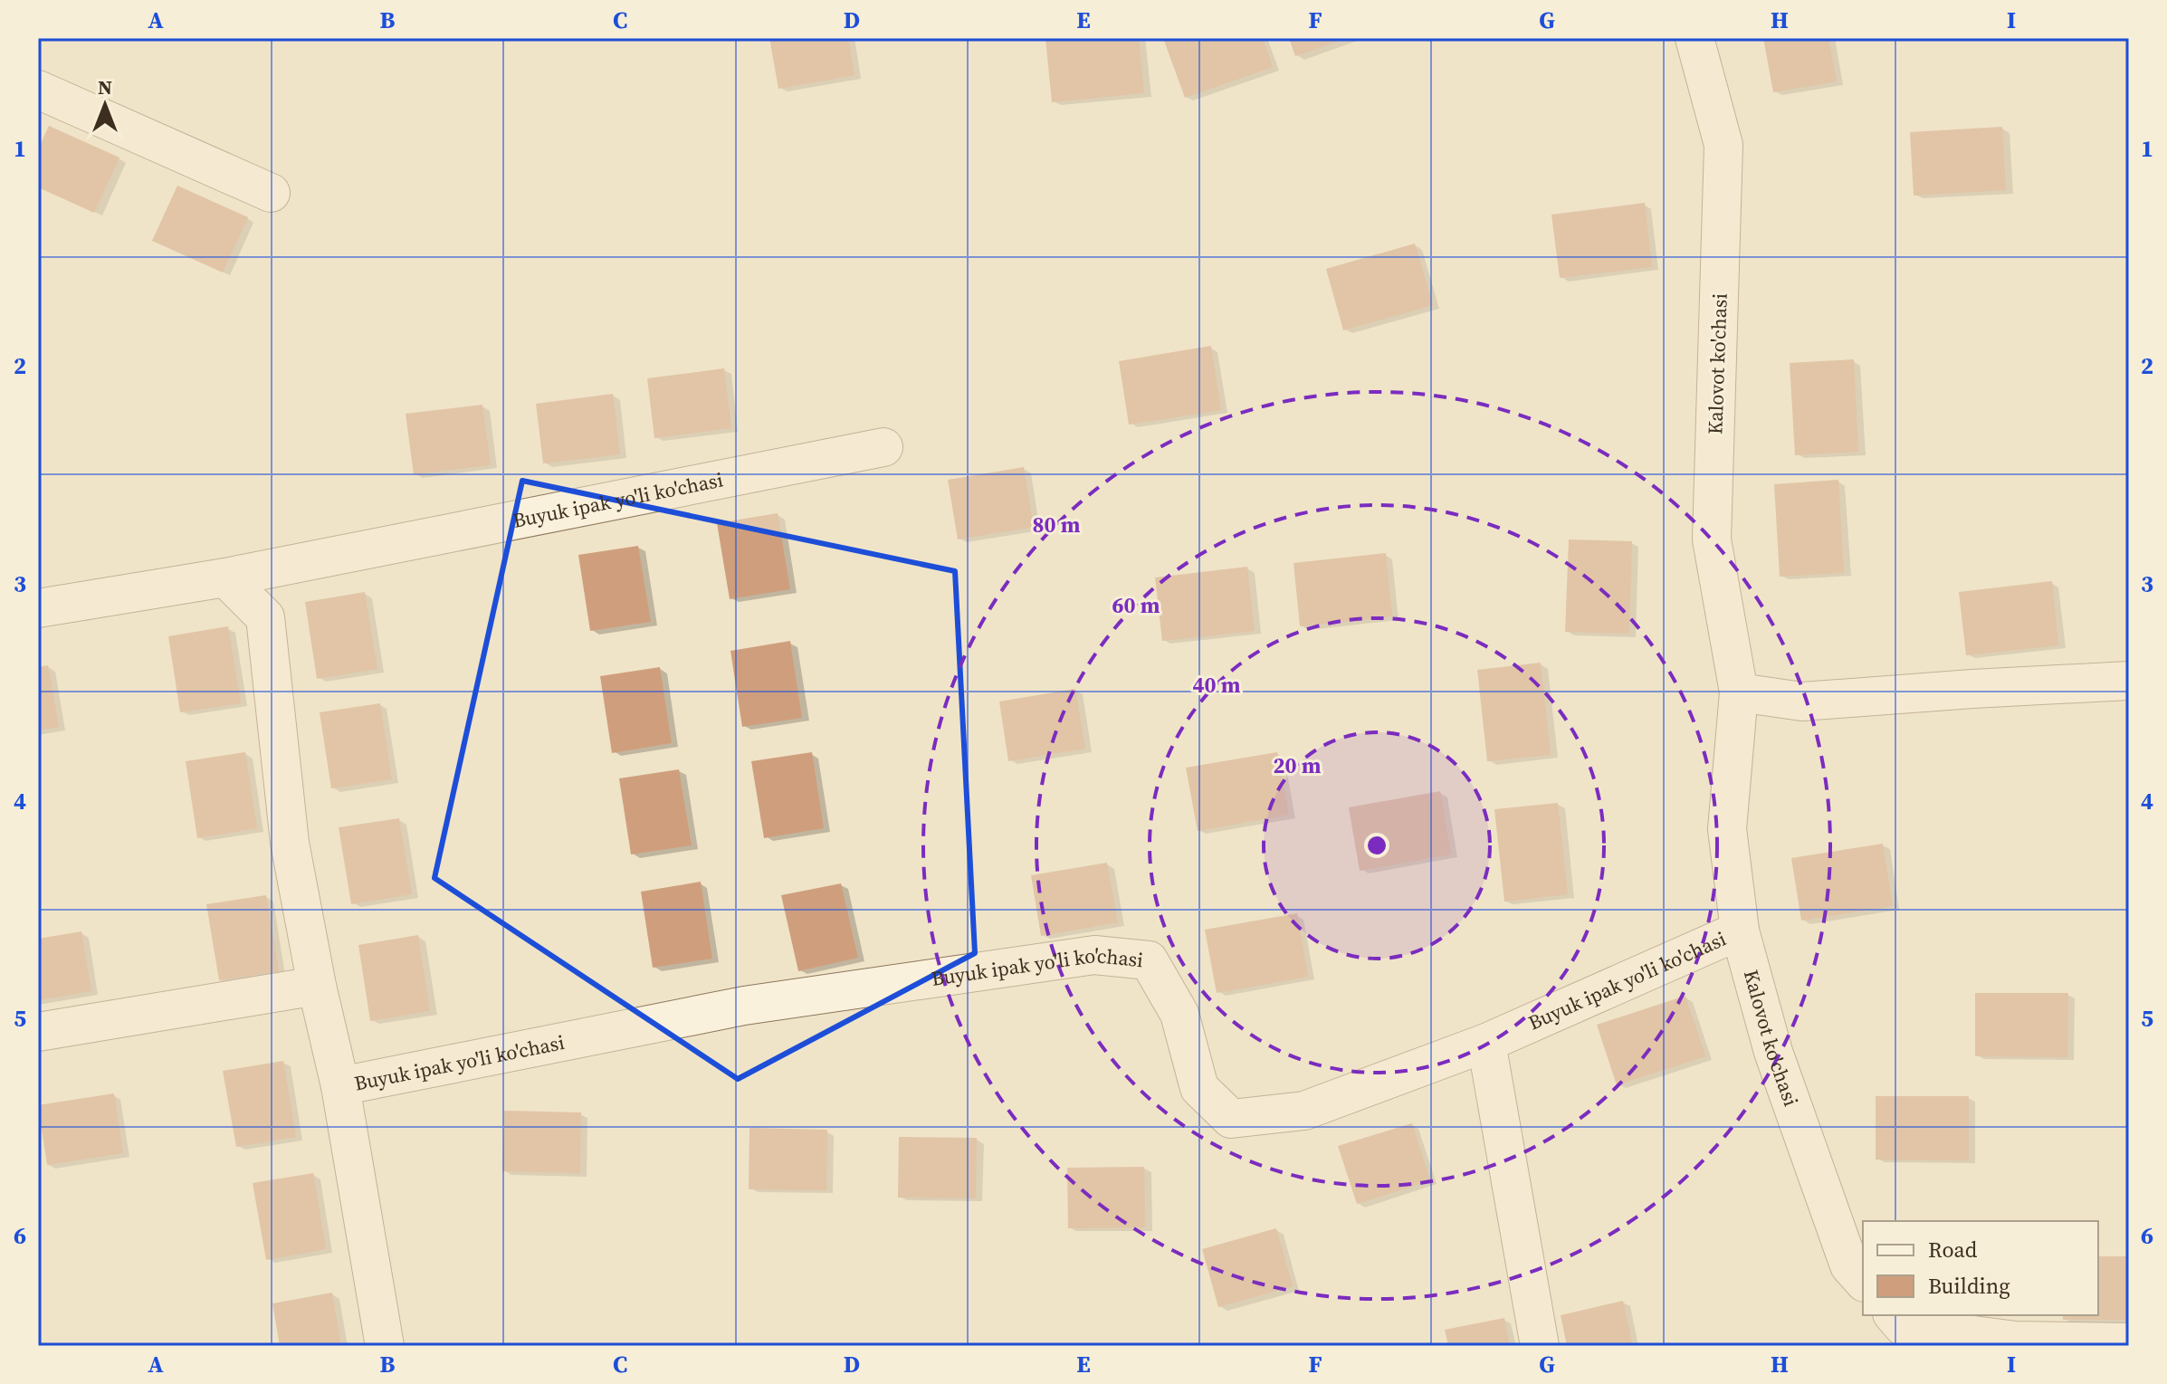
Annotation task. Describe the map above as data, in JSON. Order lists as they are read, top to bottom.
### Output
{
  "streets": {
    "street": ["Kalovot ko'chasi", "Buyuk ipak yo'li ko'chasi"]
  },
  "crossings": [
    ["Kalovot ko'chasi", "Buyuk ipak yo'li ko'chasi"]
  ],
  "legend": ["Road", "Building"],
  "north": "top",
  "grid": {
    "columns": [
      "A",
      "B",
      "C",
      "D",
      "E",
      "F",
      "G",
      "H",
      "I"
    ],
    "rows": [
      "1",
      "2",
      "3",
      "4",
      "5",
      "6"
    ]
  },
  "rings": [
    "80 m",
    "60 m",
    "40 m",
    "20 m"
  ]
}
